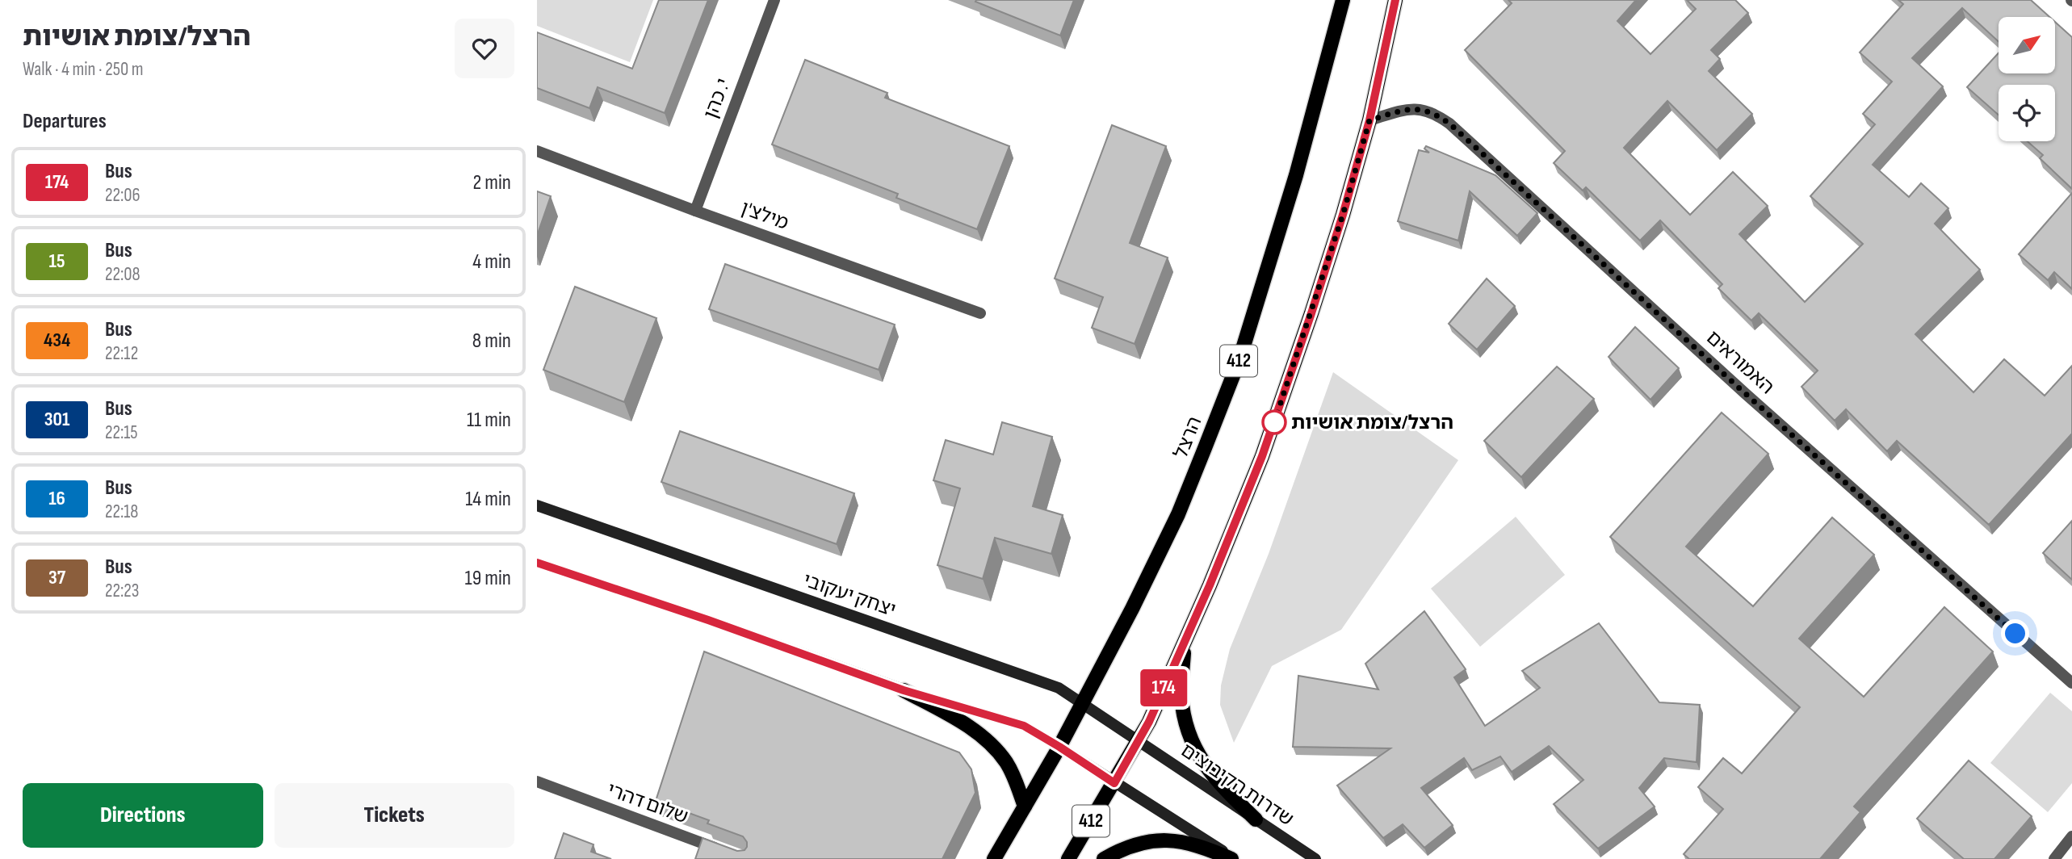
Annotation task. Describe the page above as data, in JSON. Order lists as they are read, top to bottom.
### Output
{
  "streets": {
    "main road": [
      "412",
      "הרצל",
      "יצחק יעקובי",
      "שדרות הקיבוצים"
    ],
    "street": [
      "י. כהן",
      "מילצ'ן",
      "האמוראים",
      "שלום דהרי"
    ]
  },
  "crossings": [
    ["י. כהן", "מילצ'ן"],
    ["412", "האמוראים"],
    ["412", "יצחק יעקובי"],
    ["412", "שדרות הקיבוצים"],
    ["הרצל", "יצחק יעקובי"],
    ["יצחק יעקובי", "שדרות הקיבוצים"]
  ],
  "places": ["הרצל/צומת אושיות"],
  "lines": ["bus line 174"],
  "north": "top right",
  "page": {
    "heading": [
      ["הרצל/צומת אושיות", "Walk · 4 min · 250 m"],
      "Departures"
    ],
    "on_map": "174",
    "list": [
      {
        "mark": "174",
        "name": "Bus",
        "note": "22:06",
        "value": "2 min"
      },
      {
        "mark": "15",
        "name": "Bus",
        "note": "22:08",
        "value": "4 min"
      },
      {
        "mark": "434",
        "name": "Bus",
        "note": "22:12",
        "value": "8 min"
      },
      {
        "mark": "301",
        "name": "Bus",
        "note": "22:15",
        "value": "11 min"
      },
      {
        "mark": "16",
        "name": "Bus",
        "note": "22:18",
        "value": "14 min"
      },
      {
        "mark": "37",
        "name": "Bus",
        "note": "22:23",
        "value": "19 min"
      }
    ],
    "buttons": ["Directions", "Tickets"]
  }
}
